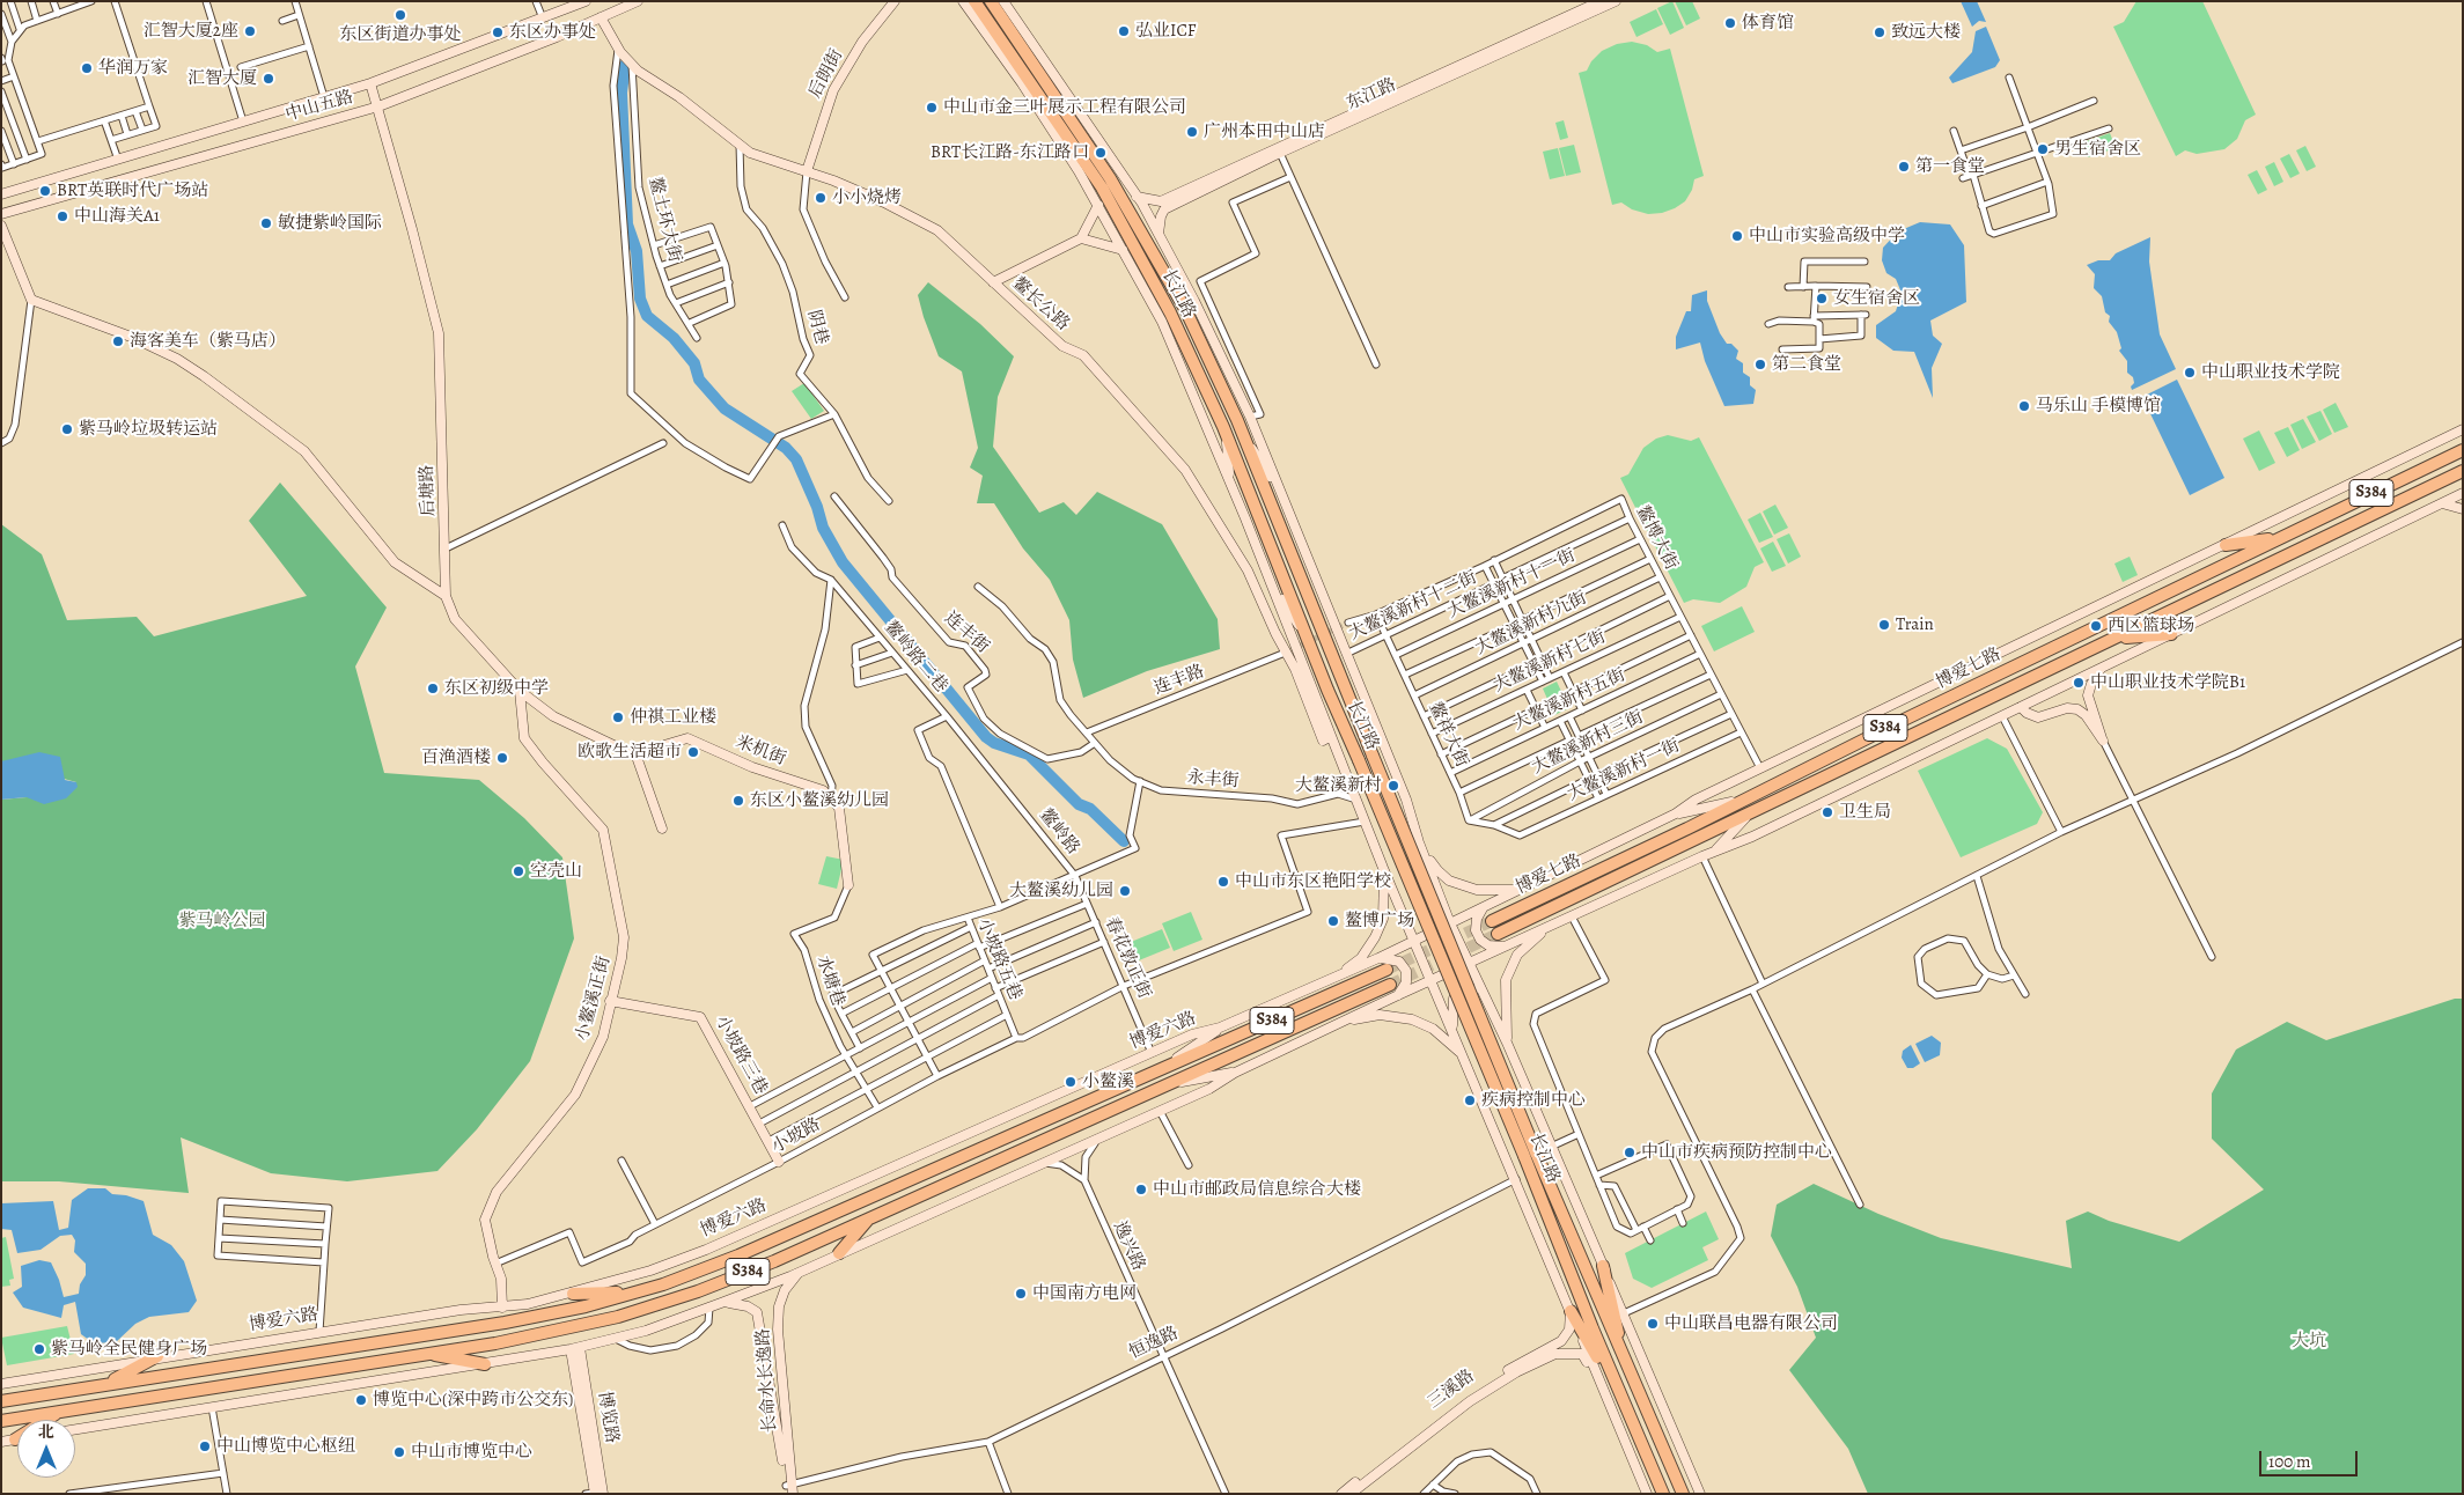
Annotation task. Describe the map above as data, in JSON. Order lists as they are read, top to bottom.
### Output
{
  "streets": {
    "highway": [
      "长江路",
      "S384",
      "博爱七路",
      "博爱六路"
    ],
    "street": [
      "后朗街",
      "东江路",
      "中山五路",
      "鳌土环大街",
      "鳌长公路",
      "阴巷",
      "后塘路",
      "鳌博大街",
      "大鳌溪新村十一街",
      "大鳌溪新村十二街",
      "大鳌溪新村九街",
      "连丰街",
      "鳌岭路二巷",
      "大鳌溪新村七街",
      "连丰路",
      "大鳌溪新村五街",
      "鳌祥大街",
      "大鳌溪新村三街",
      "米机街",
      "大鳌溪新村一街",
      "永丰街",
      "鳌岭路",
      "春花敦正街",
      "小坡路五巷",
      "水塘巷",
      "小鳌溪正街",
      "小坡路三巷",
      "小坡路",
      "逸兴路",
      "恒逸路",
      "长命水长逸路",
      "三溪路",
      "博览路"
    ]
  },
  "crossings": [
    ["后朗街", "鳌长公路"],
    ["东江路", "长江路"],
    ["中山五路", "鳌长公路"],
    ["中山五路", "后塘路"],
    ["鳌土环大街", "鳌长公路"],
    ["长江路", "鳌长公路"],
    ["长江路", "大鳌溪新村十二街"],
    ["长江路", "博爱七路"],
    ["长江路", "永丰街"],
    ["长江路", "博爱六路"],
    ["长江路", "小坡路"],
    ["长江路", "恒逸路"],
    ["长江路", "三溪路"],
    ["鳌长公路", "阴巷"],
    ["后塘路", "米机街"],
    ["后塘路", "小鳌溪正街"],
    ["鳌博大街", "大鳌溪新村十一街"],
    ["鳌博大街", "大鳌溪新村九街"],
    ["鳌博大街", "大鳌溪新村七街"],
    ["鳌博大街", "大鳌溪新村五街"],
    ["鳌博大街", "鳌祥大街"],
    ["鳌博大街", "大鳌溪新村三街"],
    ["鳌博大街", "大鳌溪新村一街"],
    ["大鳌溪新村十一街", "鳌祥大街"],
    ["大鳌溪新村十二街", "鳌祥大街"],
    ["大鳌溪新村九街", "鳌祥大街"],
    ["连丰街", "永丰街"],
    ["鳌岭路二巷", "鳌岭路"],
    ["大鳌溪新村七街", "鳌祥大街"],
    ["博爱七路", "博爱六路"],
    ["连丰路", "永丰街"],
    ["大鳌溪新村五街", "鳌祥大街"],
    ["鳌祥大街", "大鳌溪新村三街"],
    ["鳌岭路", "春花敦正街"],
    ["鳌岭路", "小坡路五巷"],
    ["春花敦正街", "博爱六路"],
    ["春花敦正街", "小坡路"],
    ["小坡路五巷", "小坡路"],
    ["水塘巷", "小坡路"],
    ["小鳌溪正街", "博爱六路"],
    ["小鳌溪正街", "小坡路三巷"],
    ["小鳌溪正街", "小坡路"],
    ["小坡路三巷", "小坡路"],
    ["逸兴路", "恒逸路"],
    ["恒逸路", "长命水长逸路"]
  ],
  "parks": ["紫马岭公园", "大坑"],
  "places": [
    "东区街道办事处",
    "体育馆",
    "汇智大厦2座",
    "弘业ICF",
    "东区办事处",
    "致远大楼",
    "华润万家",
    "汇智大厦",
    "中山市金三叶展示工程有限公司",
    "广州本田中山店",
    "男生宿舍区",
    "BRT长江路-东江路口",
    "第一食堂",
    "BRT英联时代广场站",
    "小小烧烤",
    "中山海关A1",
    "敏捷紫岭国际",
    "中山市实验高级中学",
    "女生宿舍区",
    "海客美车（紫马店）",
    "第二食堂",
    "中山职业技术学院",
    "马乐山 手模博馆",
    "紫马岭垃圾转运站",
    "Train",
    "西区篮球场",
    "中山职业技术学院B1",
    "东区初级中学",
    "仲祺工业楼",
    "欧歌生活超市",
    "百渔酒楼",
    "大鳌溪新村",
    "东区小鳌溪幼儿园",
    "卫生局",
    "空壳山",
    "中山市东区艳阳学校",
    "大鳌溪幼儿园",
    "鳌博广场",
    "小鳌溪",
    "疾病控制中心",
    "中山市疾病预防控制中心",
    "中山市邮政局信息综合大楼",
    "中国南方电网",
    "中山联昌电器有限公司",
    "紫马岭全民健身广场",
    "博览中心(深中跨市公交东)",
    "中山博览中心枢纽",
    "中山市博览中心"
  ],
  "scale_bar": "100 m",
  "north": "top"
}
